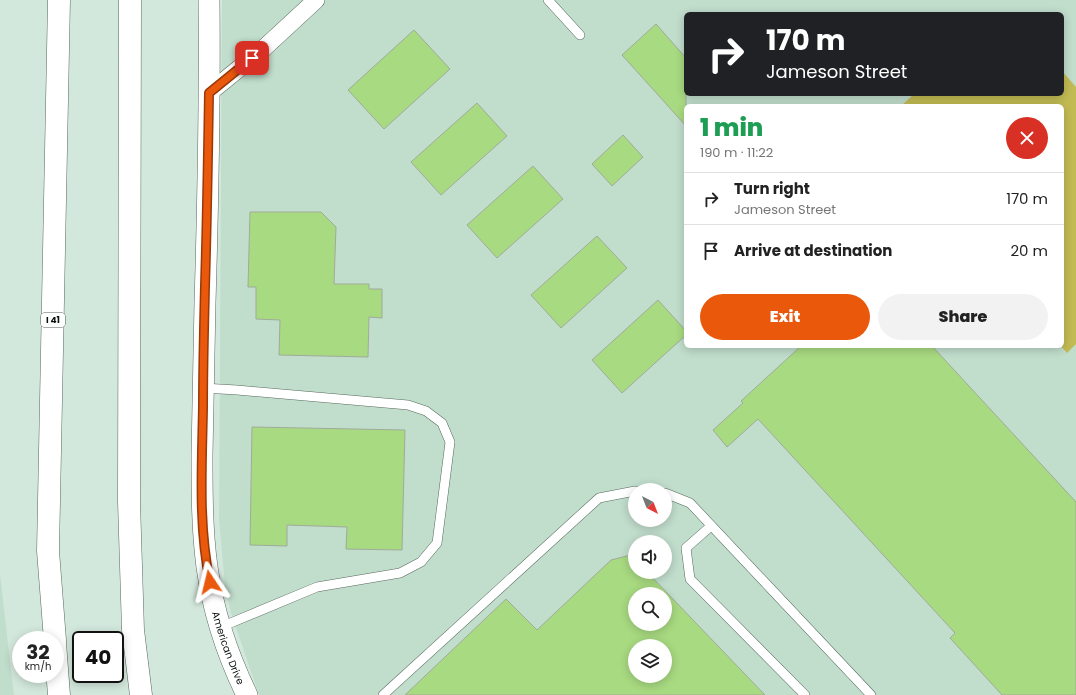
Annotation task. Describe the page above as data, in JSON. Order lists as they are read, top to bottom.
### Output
{
  "streets": {
    "highway": ["I 41"],
    "street": ["American Drive"]
  },
  "north": "bottom right",
  "page": {
    "turn": ["170 m", "Jameson Street"],
    "heading": ["1 min", "190 m · 11:22"],
    "list": [
      {
        "name": "Turn right",
        "note": "Jameson Street",
        "value": "170 m"
      },
      {
        "name": "Arrive at destination",
        "value": "20 m"
      }
    ],
    "buttons": ["Exit", "Share"],
    "speed": "32 km/h",
    "limit": "40"
  }
}
